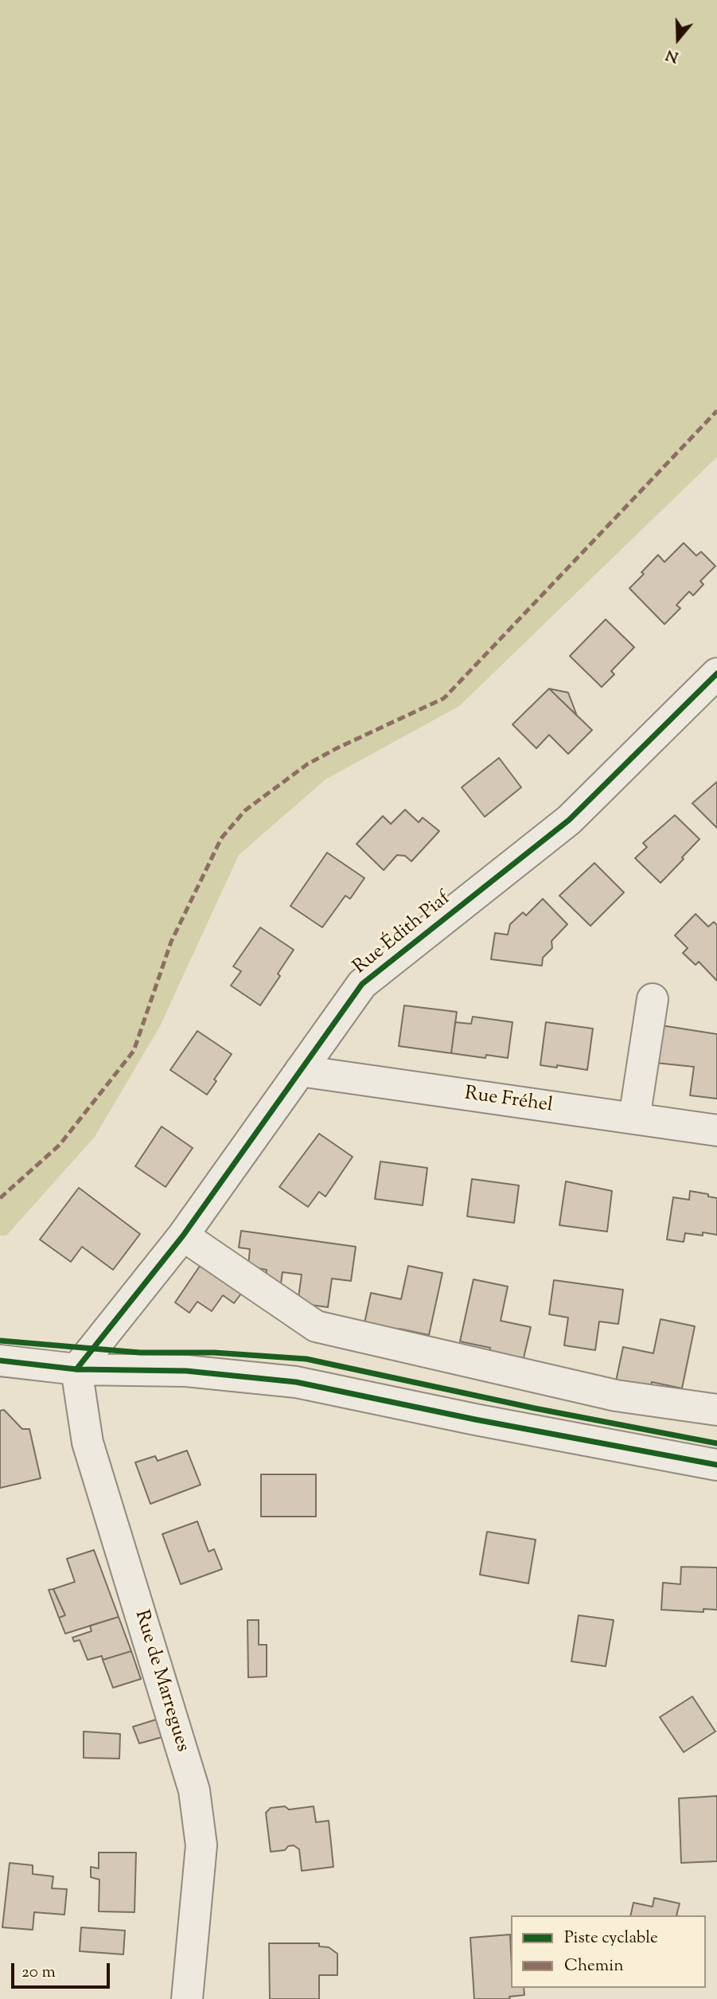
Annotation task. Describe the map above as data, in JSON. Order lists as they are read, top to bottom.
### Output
{
  "streets": {
    "street": ["Rue Édith Piaf", "Rue Fréhel", "Rue de Marregues"]
  },
  "crossings": [
    ["Rue Édith Piaf", "Rue Fréhel"],
    ["Rue Édith Piaf", "Rue de Marregues"]
  ],
  "legend": ["Piste cyclable", "Chemin"],
  "scale_bar": "20 m",
  "north": "bottom"
}
